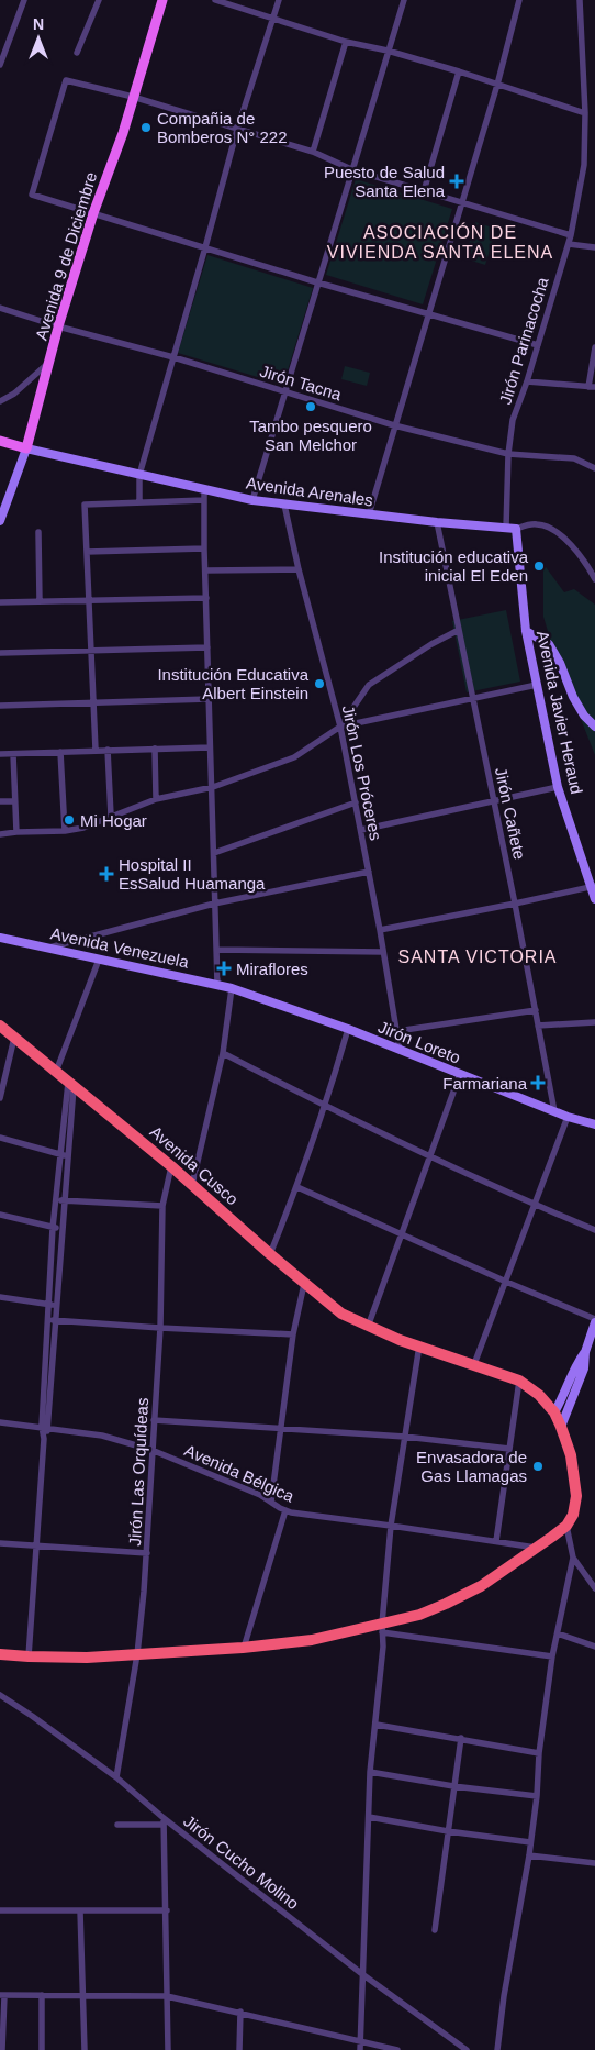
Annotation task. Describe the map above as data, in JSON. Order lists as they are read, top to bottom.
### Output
{
  "streets": {
    "highway": ["Avenida Cusco"],
    "main road": [
      "Avenida 9 de Diciembre",
      "Avenida Arenales",
      "Avenida Javier Heraud",
      "Avenida Venezuela",
      "Jirón Loreto"
    ],
    "street": [
      "Jirón Parinacocha",
      "Jirón Tacna",
      "Jirón Los Próceres",
      "Jirón Cañete",
      "Jirón Las Orquídeas",
      "Avenida Bélgica",
      "Jirón Cucho Molino"
    ]
  },
  "crossings": [
    ["Avenida 9 de Diciembre", "Jirón Tacna"],
    ["Avenida 9 de Diciembre", "Avenida Arenales"],
    ["Jirón Parinacocha", "Jirón Tacna"],
    ["Jirón Parinacocha", "Avenida Arenales"],
    ["Avenida Arenales", "Avenida Javier Heraud"],
    ["Avenida Arenales", "Jirón Los Próceres"],
    ["Avenida Arenales", "Jirón Cañete"],
    ["Jirón Los Próceres", "Jirón Loreto"],
    ["Jirón Cañete", "Jirón Loreto"],
    ["Avenida Venezuela", "Jirón Loreto"],
    ["Avenida Cusco", "Jirón Las Orquídeas"],
    ["Jirón Las Orquídeas", "Avenida Bélgica"],
    ["Jirón Las Orquídeas", "Jirón Cucho Molino"]
  ],
  "districts": ["ASOCIACIÓN DE VIVIENDA SANTA ELENA", "SANTA VICTORIA"],
  "places": {
    "other": [
      "Compañia de Bomberos N° 222",
      "Tambo pesquero San Melchor",
      "Institución educativa inicial El Eden",
      "Institución Educativa Albert Einstein",
      "Mi Hogar",
      "Envasadora de Gas Llamagas"
    ],
    "health": [
      "Puesto de Salud Santa Elena",
      "Hospital II EsSalud Huamanga",
      "Miraflores",
      "Farmariana"
    ]
  },
  "north": "top"
}
